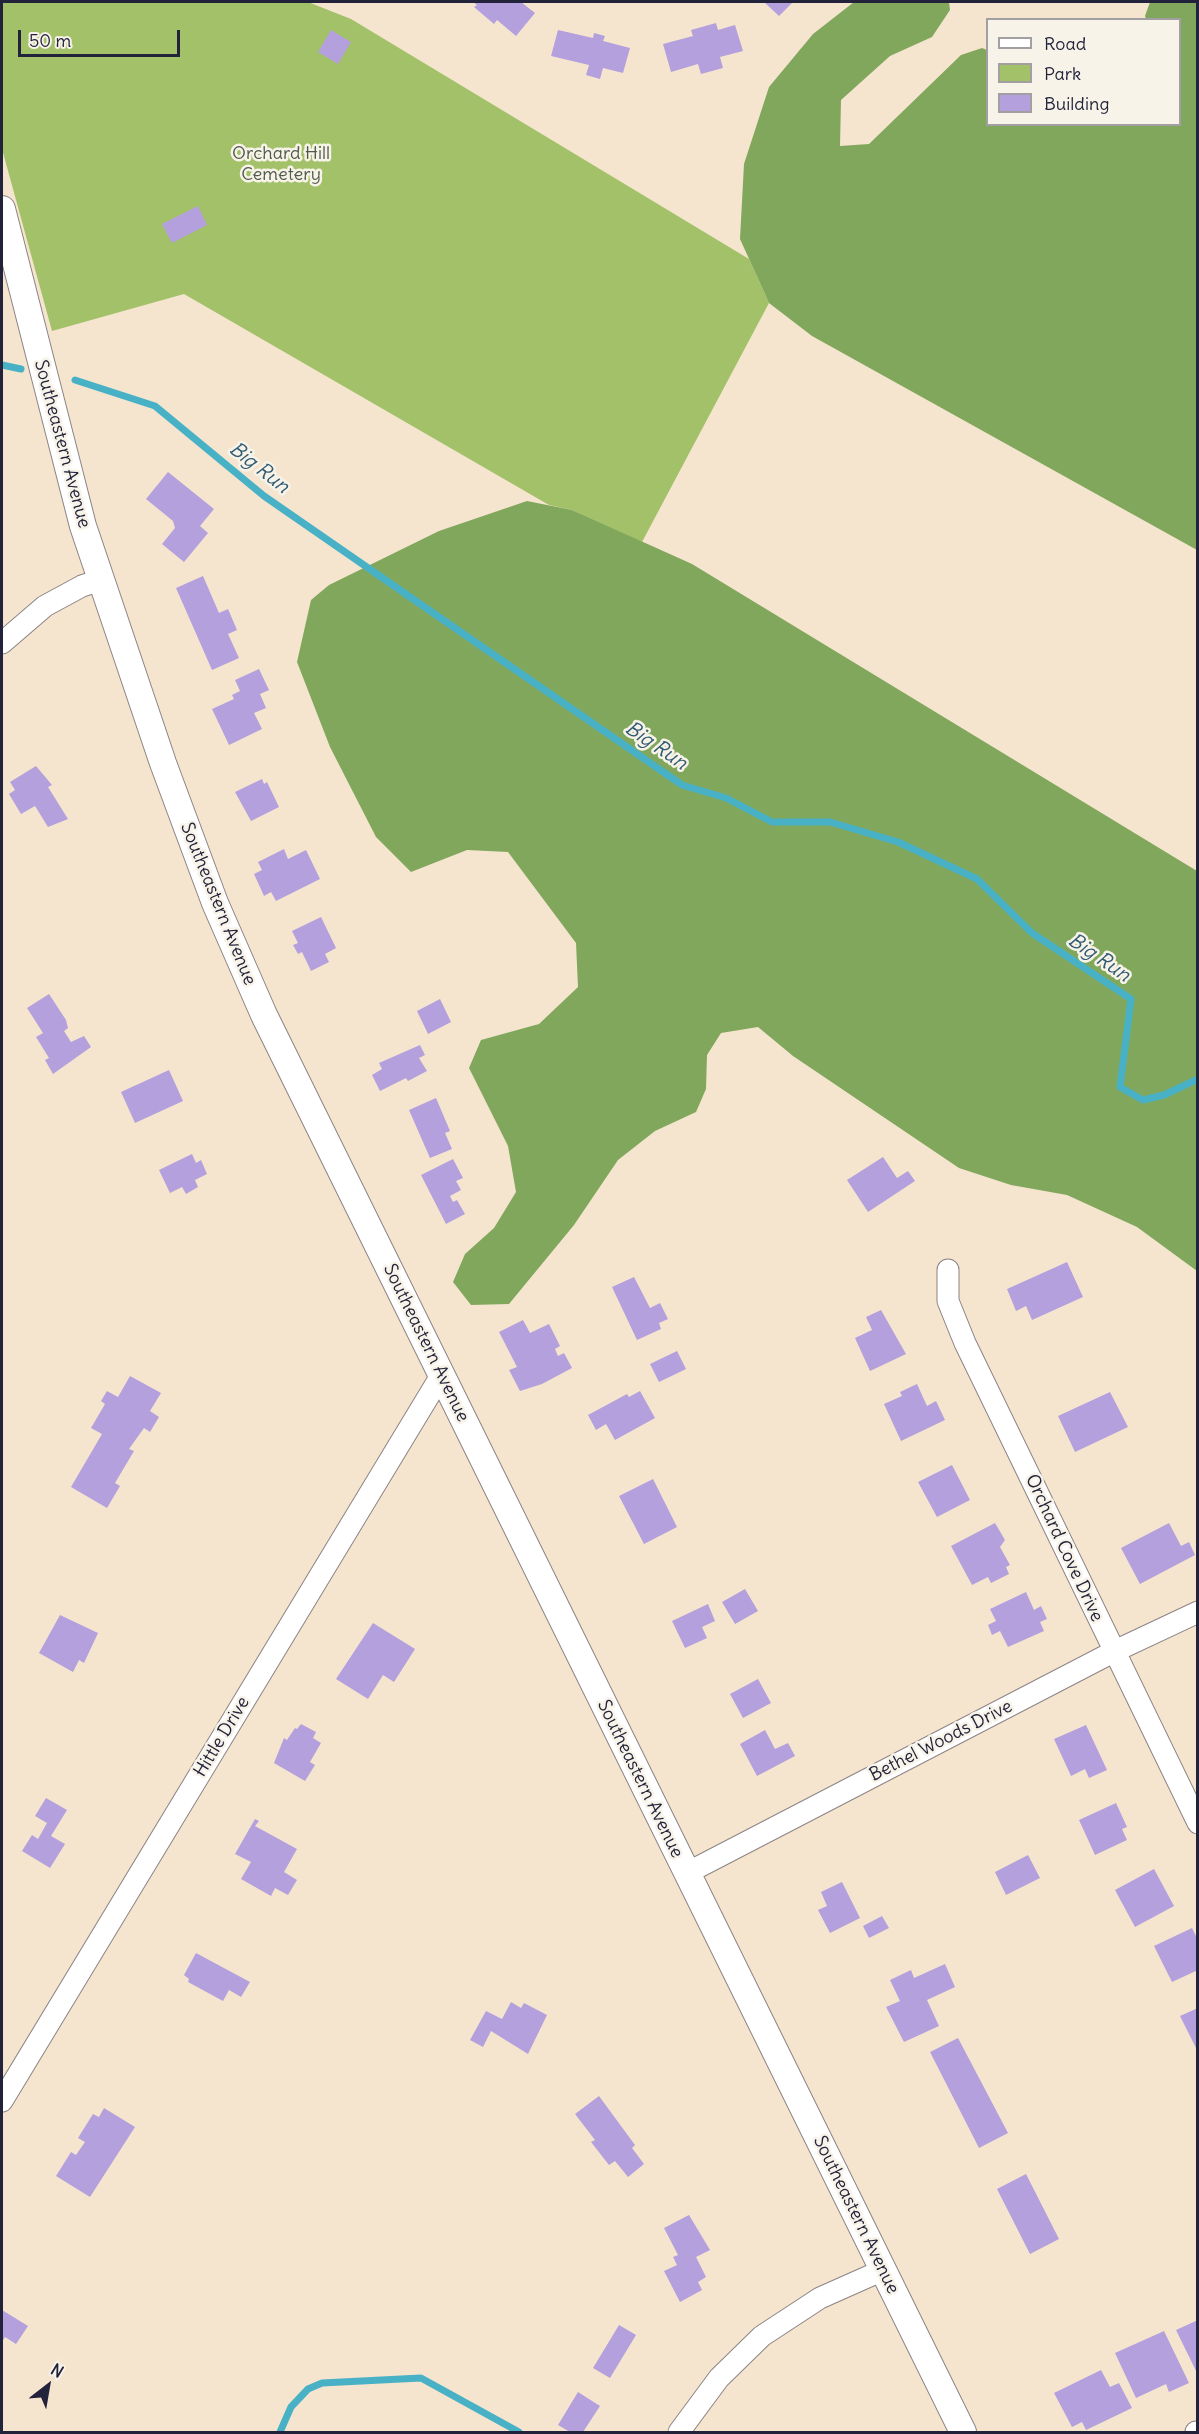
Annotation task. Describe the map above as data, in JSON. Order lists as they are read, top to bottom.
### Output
{
  "streets": {
    "street": [
      "Southeastern Avenue",
      "Orchard Cove Drive",
      "Hittle Drive",
      "Bethel Woods Drive"
    ]
  },
  "crossings": [
    ["Southeastern Avenue", "Hittle Drive"],
    ["Southeastern Avenue", "Bethel Woods Drive"],
    ["Orchard Cove Drive", "Bethel Woods Drive"]
  ],
  "water": ["Big Run"],
  "parks": ["Orchard Hill Cemetery"],
  "legend": ["Road", "Park", "Building"],
  "scale_bar": "50 m",
  "north": "top right"
}
